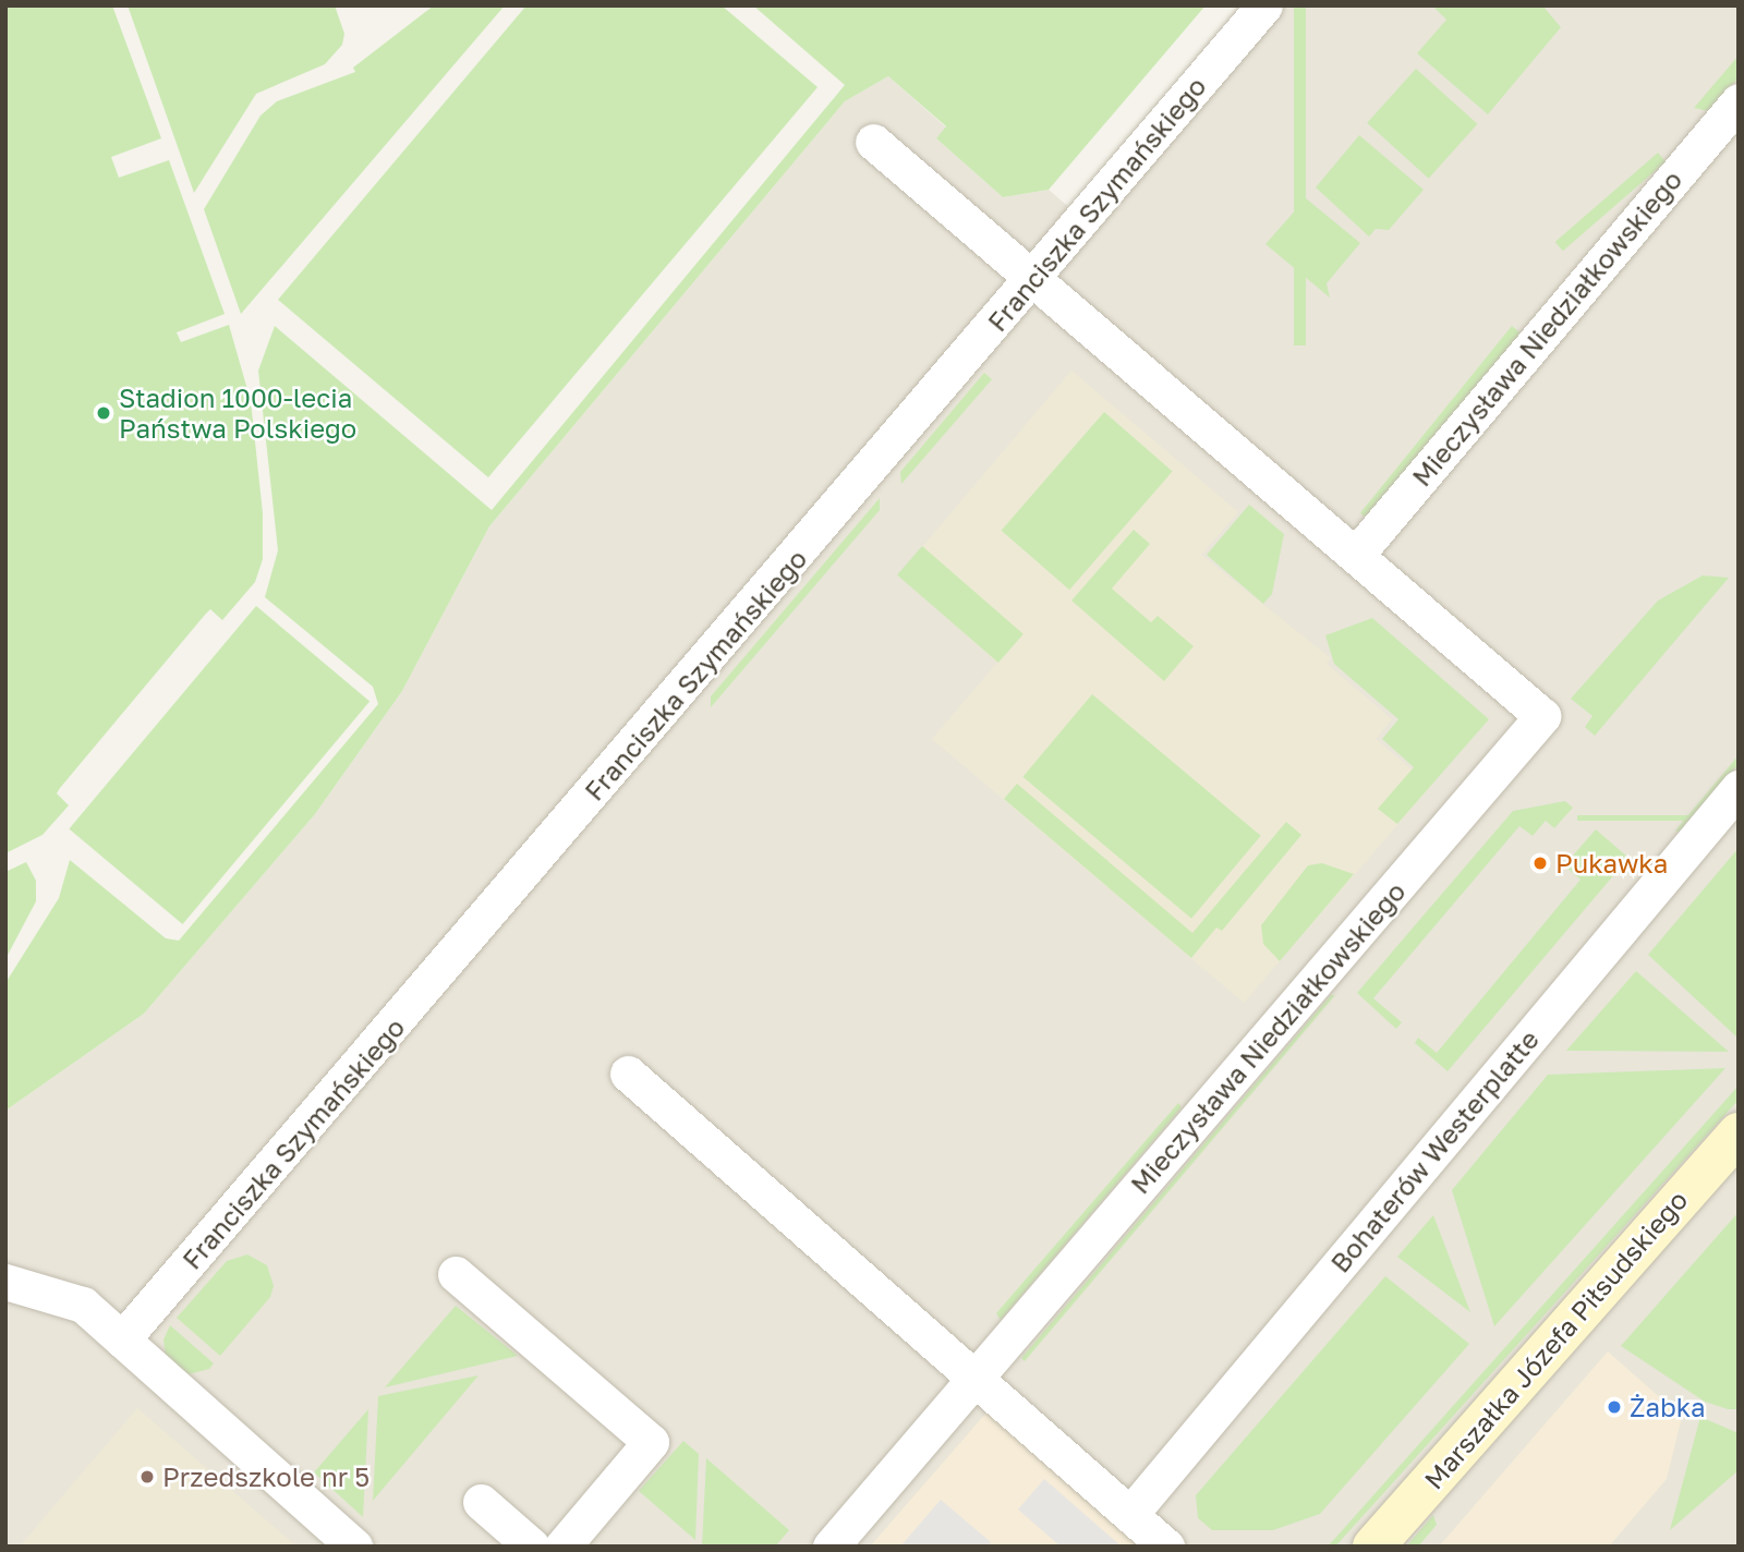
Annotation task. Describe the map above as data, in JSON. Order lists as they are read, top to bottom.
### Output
{
  "streets": {
    "street": [
      "Franciszka Szymańskiego",
      "Mieczysława Niedziałkowskiego",
      "Bohaterów Westerplatte",
      "Marszałka Józefa Piłsudskiego"
    ]
  },
  "crossings": [
    ["Franciszka Szymańskiego", "Mieczysława Niedziałkowskiego"]
  ],
  "places": [
    "Stadion 1000-lecia Państwa Polskiego",
    "Pukawka",
    "Żabka",
    "Przedszkole nr 5"
  ]
}
